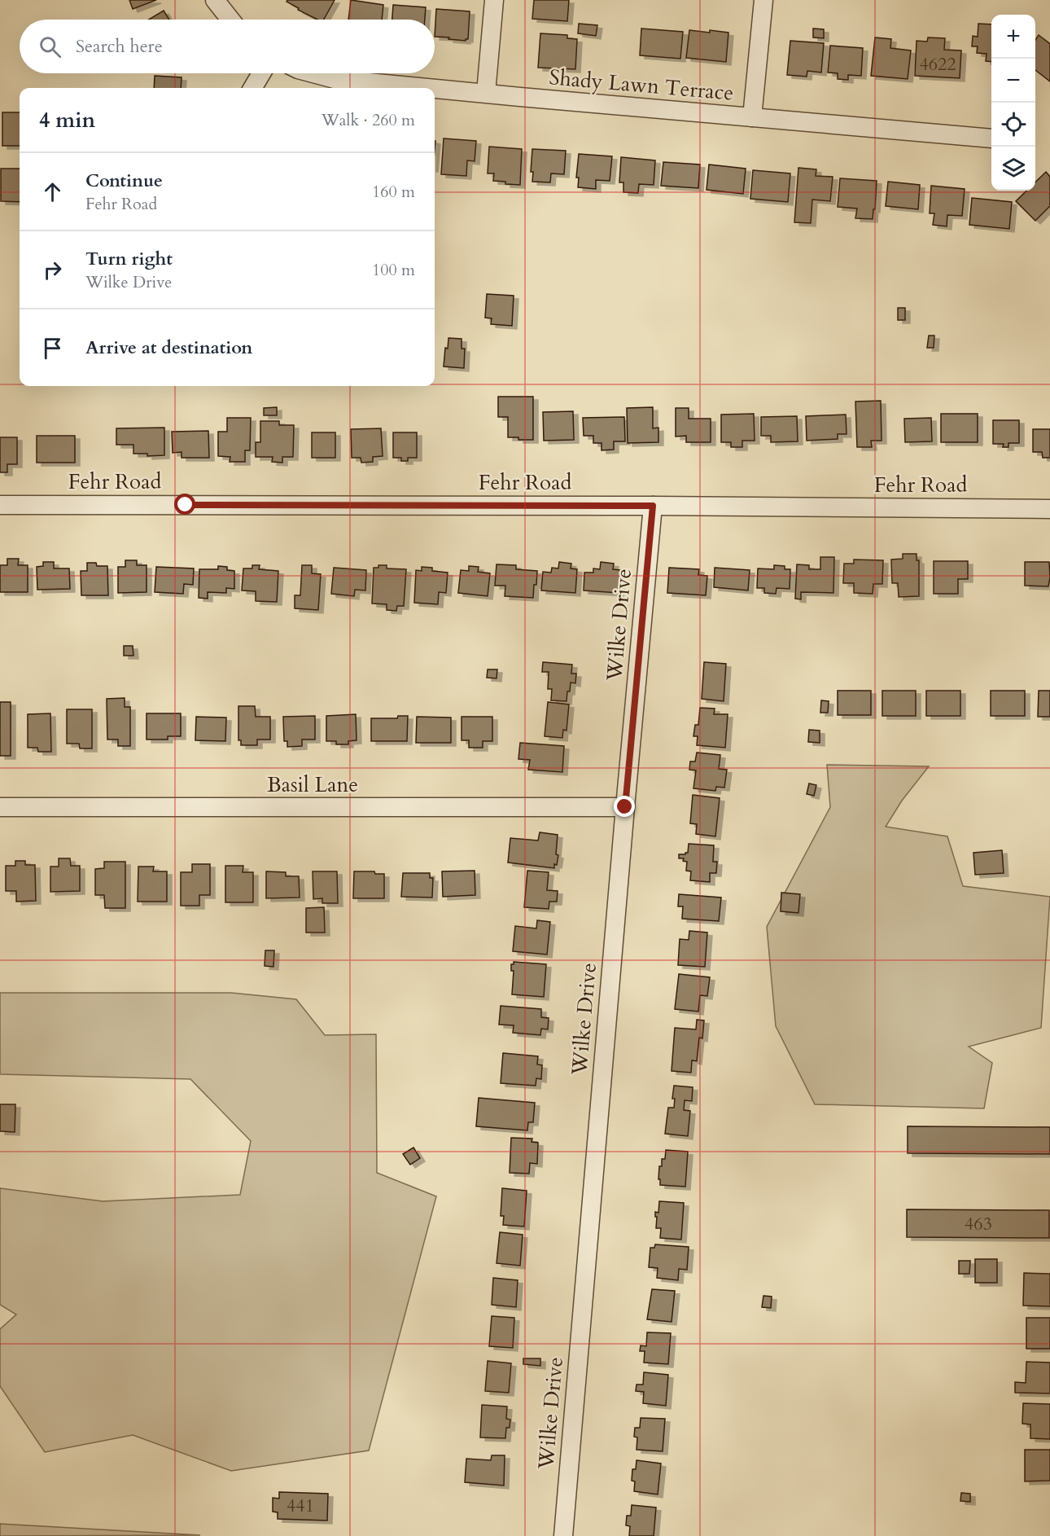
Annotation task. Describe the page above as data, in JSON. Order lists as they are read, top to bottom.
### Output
{
  "streets": {
    "street": [
      "Shady Lawn Terrace",
      "Fehr Road",
      "Wilke Drive",
      "Basil Lane"
    ]
  },
  "crossings": [
    ["Fehr Road", "Wilke Drive"],
    ["Wilke Drive", "Basil Lane"]
  ],
  "house_numbers": ["4622", "463", "441"],
  "page": {
    "map_buttons": ["+", "−"],
    "search": "Search here",
    "heading": ["4 min", "Walk · 260 m"],
    "list": [
      ["Continue", "Fehr Road", "160 m"],
      ["Turn right", "Wilke Drive", "100 m"],
      "Arrive at destination"
    ]
  }
}
